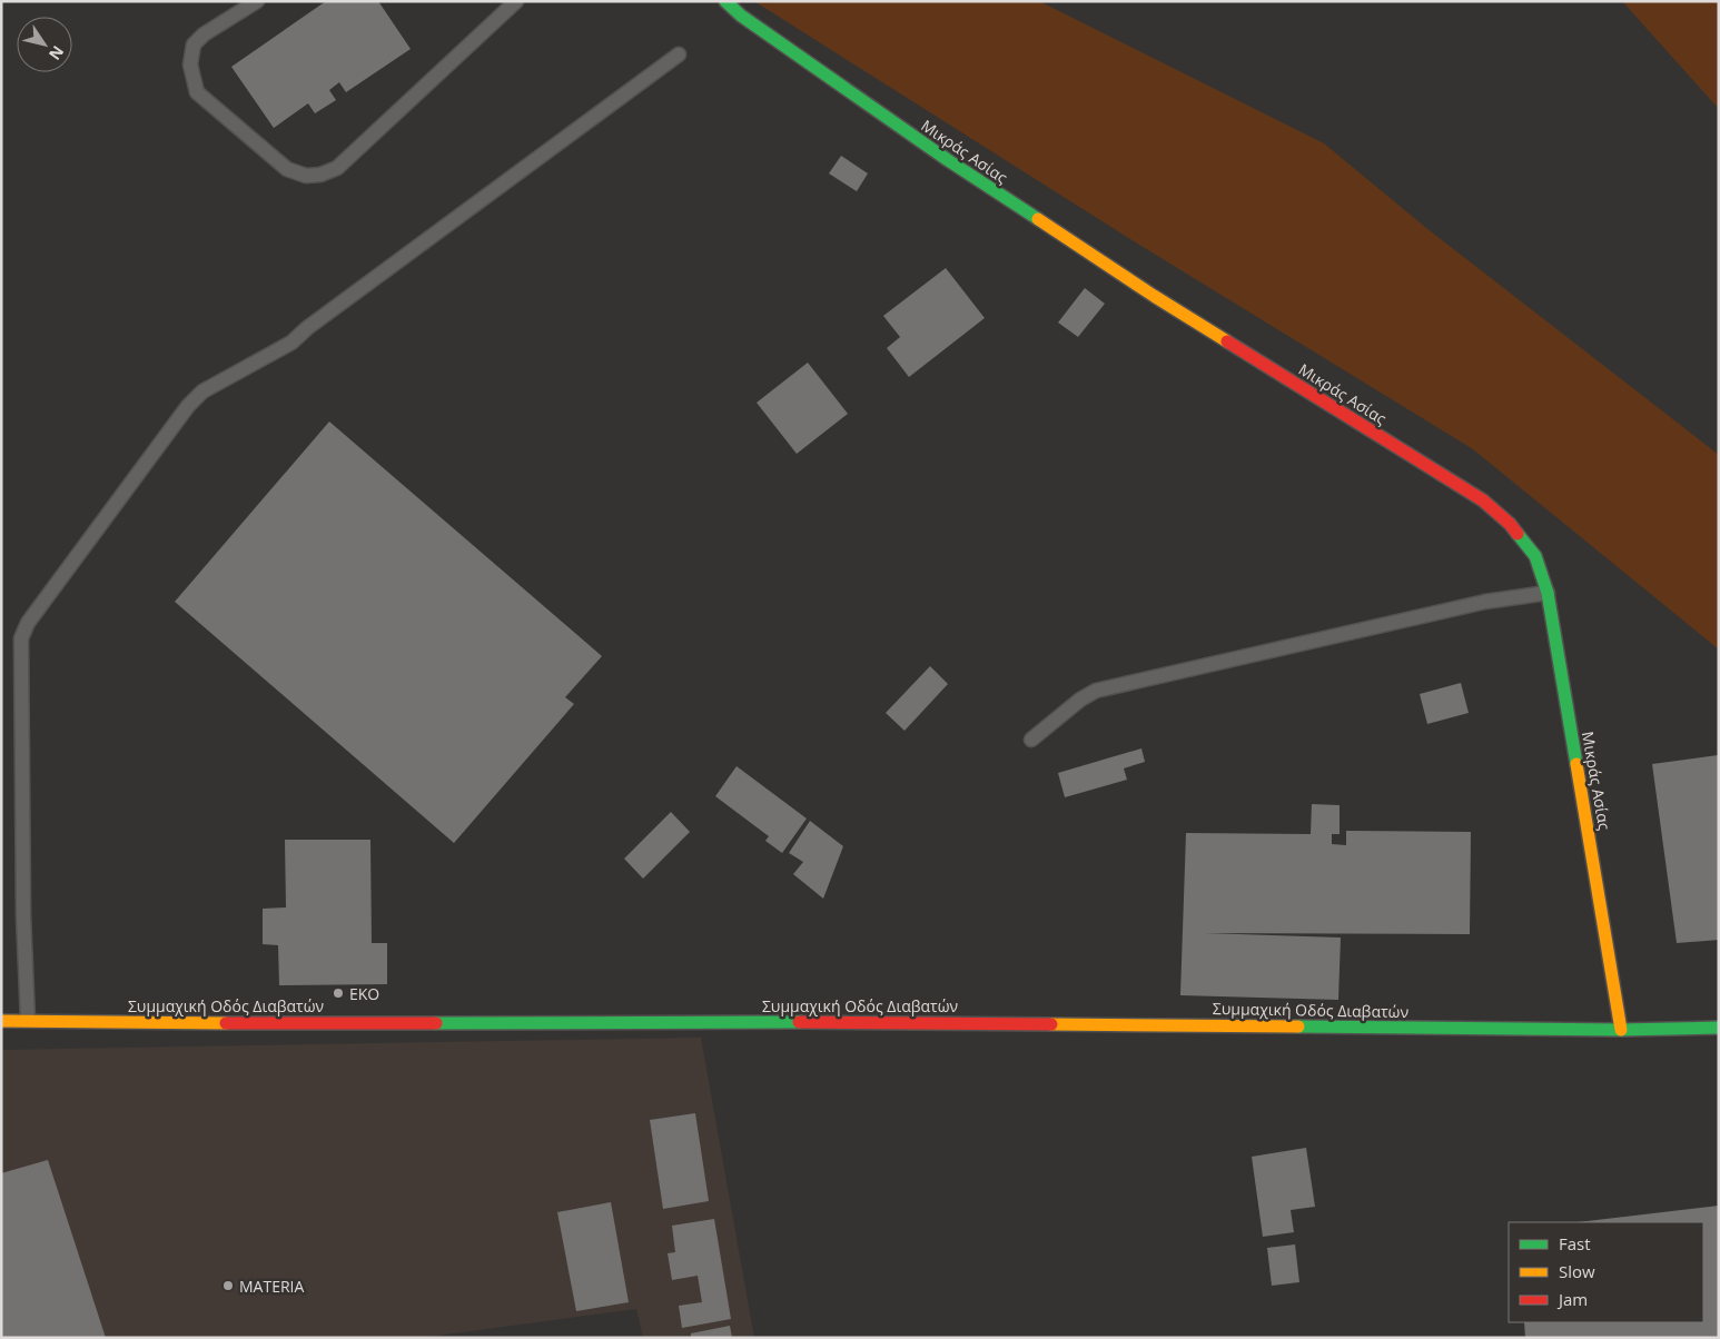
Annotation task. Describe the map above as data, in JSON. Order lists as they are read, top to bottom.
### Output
{
  "streets": {
    "street": ["Μικράς Ασίας", "Συμμαχική Οδός Διαβατών"]
  },
  "crossings": [
    ["Μικράς Ασίας", "Συμμαχική Οδός Διαβατών"]
  ],
  "places": ["EKO", "MATERIA"],
  "legend": ["Fast", "Slow", "Jam"],
  "north": "bottom right"
}
